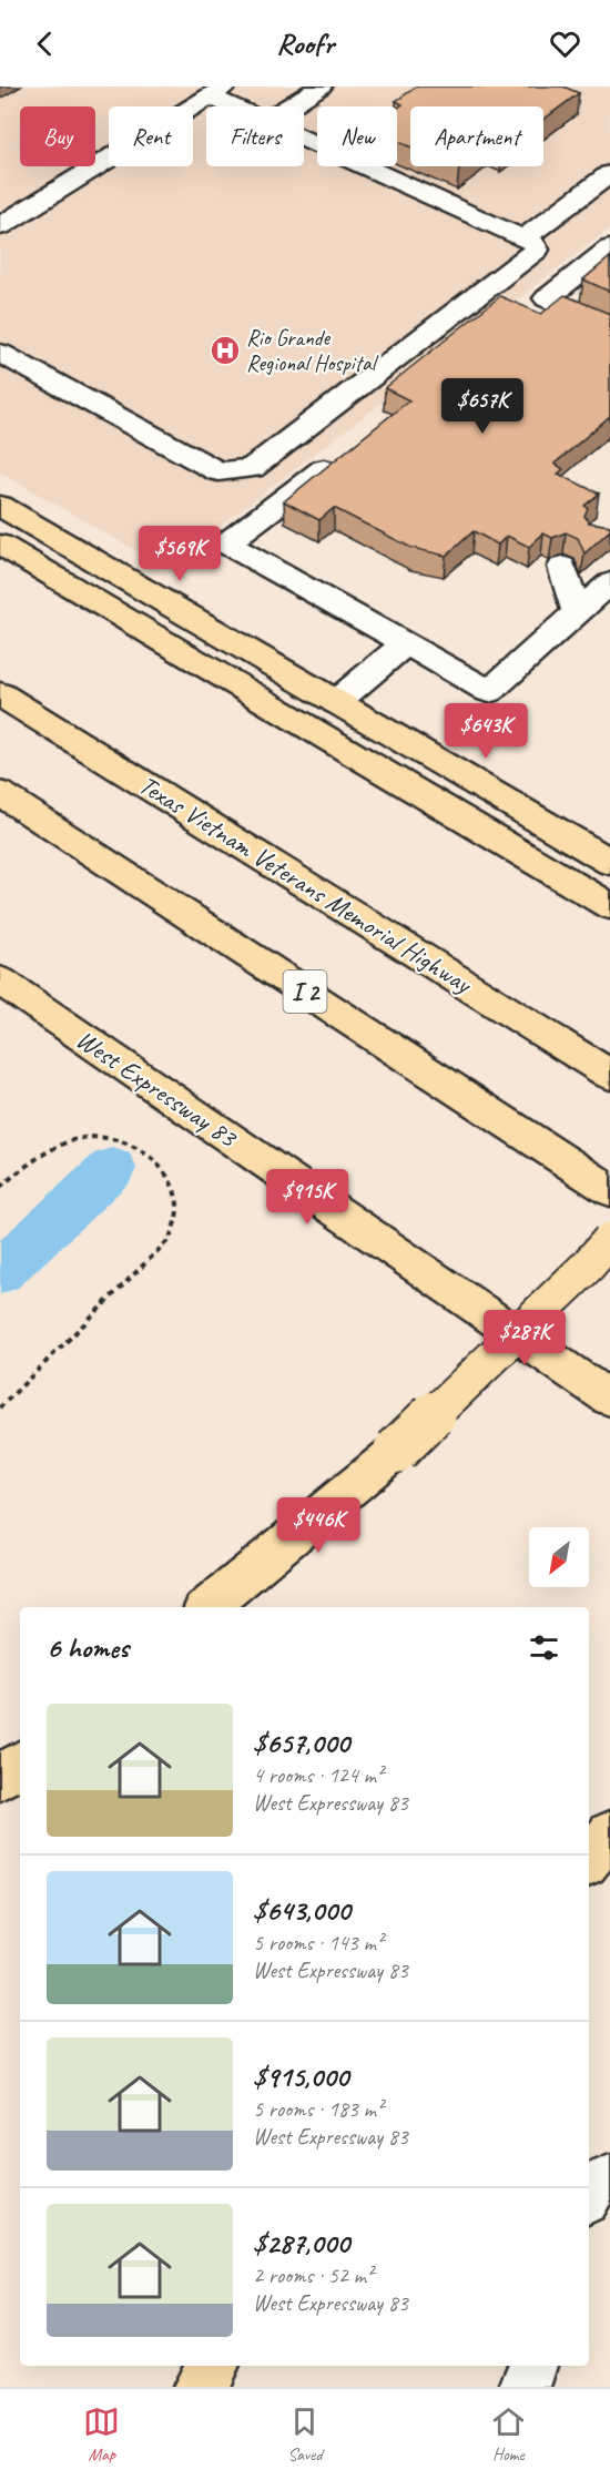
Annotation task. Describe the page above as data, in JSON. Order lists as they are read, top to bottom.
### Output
{
  "streets": {
    "main road": ["Texas Vietnam Veterans Memorial Highway", "I 2", "West Expressway 83"]
  },
  "places": {
    "hospital": ["Rio Grande Regional Hospital"]
  },
  "north": "bottom left",
  "page": {
    "header": "Roofr",
    "chip": [
      "Buy",
      "Rent",
      "Filters",
      "New",
      "Apartment"
    ],
    "price": [
      "$657K",
      "$569K",
      "$643K",
      "$915K",
      "$287K",
      "$446K"
    ],
    "heading": "6 homes",
    "list": [
      {
        "name": "$657,000",
        "note": "4 rooms · 124 m² · West Expressway 83"
      },
      {
        "name": "$643,000",
        "note": "5 rooms · 143 m² · West Expressway 83"
      },
      {
        "name": "$915,000",
        "note": "5 rooms · 183 m² · West Expressway 83"
      },
      {
        "name": "$287,000",
        "note": "2 rooms · 52 m² · West Expressway 83"
      }
    ],
    "tabs": ["Map", "Saved", "Home"]
  }
}
